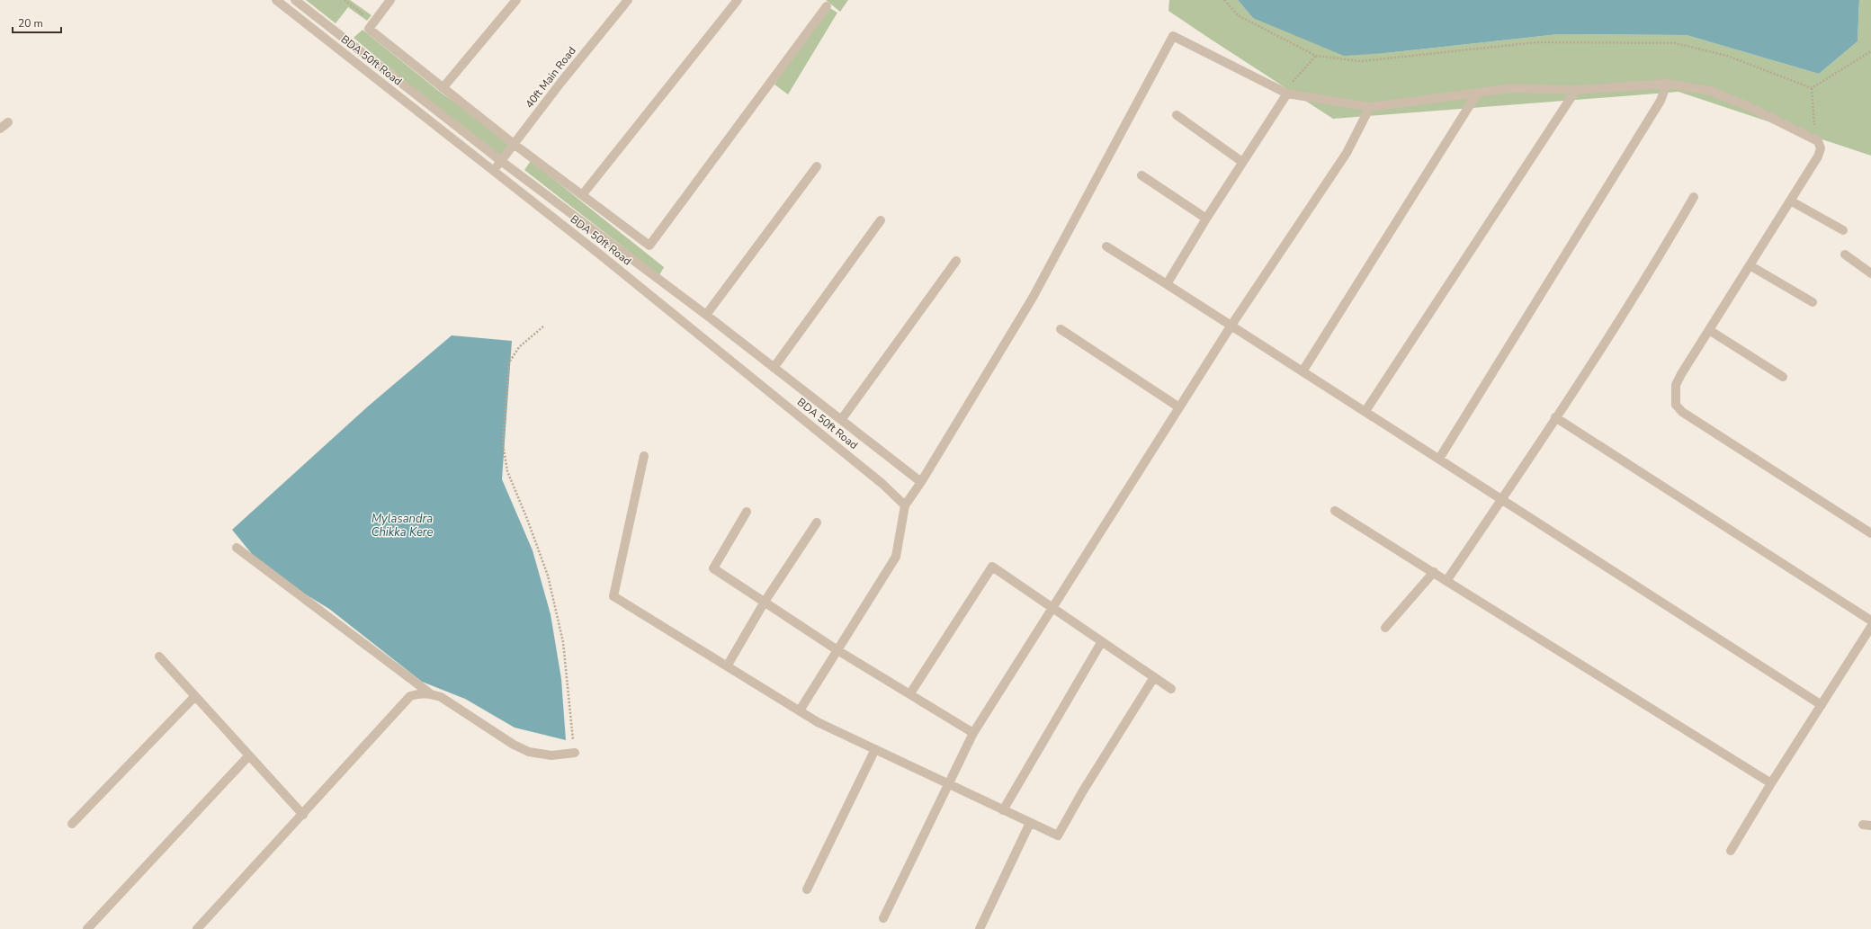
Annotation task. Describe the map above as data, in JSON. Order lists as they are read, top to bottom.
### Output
{
  "streets": {
    "street": ["BDA 50ft Road", "40ft Main Road"]
  },
  "crossings": [
    ["BDA 50ft Road", "40ft Main Road"]
  ],
  "water": ["Mylasandra Chikka Kere"],
  "scale_bar": "20 m"
}
